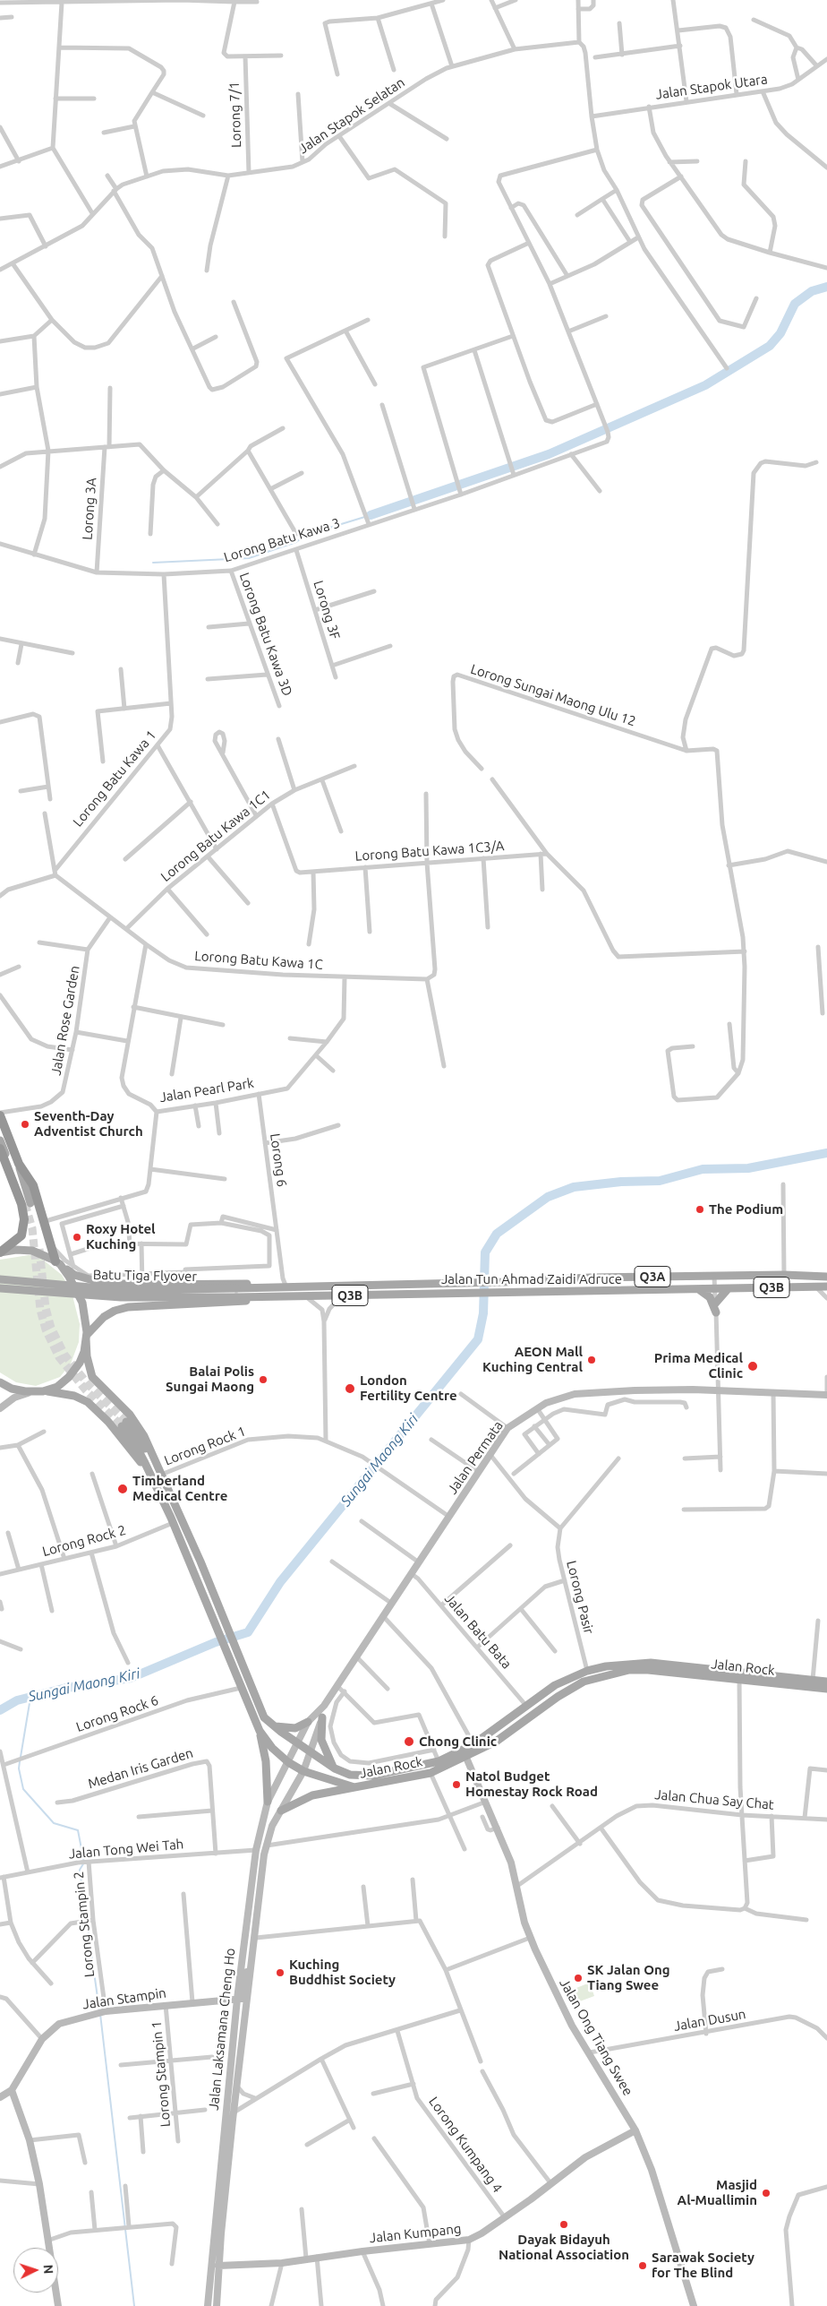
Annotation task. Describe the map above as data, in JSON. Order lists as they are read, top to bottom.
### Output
{
  "streets": {
    "main road": [
      "Batu Tiga Flyover",
      "Q3A",
      "Jalan Tun Ahmad Zaidi Adruce",
      "Q3B",
      "Jalan Permata",
      "Jalan Rock",
      "Jalan Stampin",
      "Jalan Laksamana Cheng Ho",
      "Jalan Ong Tiang Swee",
      "Jalan Kumpang"
    ],
    "street": [
      "Jalan Stapok Utara",
      "Lorong 7/1",
      "Jalan Stapok Selatan",
      "Lorong 3A",
      "Lorong Batu Kawa 3",
      "Lorong 3F",
      "Lorong Batu Kawa 3D",
      "Lorong Sungai Maong Ulu 12",
      "Lorong Batu Kawa 1",
      "Lorong Batu Kawa 1C1",
      "Lorong Batu Kawa 1C3/A",
      "Lorong Batu Kawa 1C",
      "Jalan Rose Garden",
      "Jalan Pearl Park",
      "Lorong 6",
      "Lorong Rock 1",
      "Lorong Rock 2",
      "Lorong Pasir",
      "Jalan Batu Bata",
      "Lorong Rock 6",
      "Medan Iris Garden",
      "Jalan Chua Say Chat",
      "Jalan Tong Wei Tah",
      "Lorong Stampin 2",
      "Jalan Dusun",
      "Lorong Stampin 1",
      "Lorong Kumpang 4"
    ]
  },
  "crossings": [
    ["Lorong 7/1", "Jalan Stapok Selatan"],
    ["Lorong 3A", "Lorong Batu Kawa 3"],
    ["Lorong Batu Kawa 3", "Lorong 3F"],
    ["Lorong Batu Kawa 3", "Lorong Batu Kawa 3D"],
    ["Lorong Batu Kawa 3", "Lorong Batu Kawa 1"],
    ["Lorong Batu Kawa 1", "Lorong Batu Kawa 1C"],
    ["Lorong Batu Kawa 1C1", "Lorong Batu Kawa 1C"],
    ["Lorong Batu Kawa 1C3/A", "Lorong Batu Kawa 1C"],
    ["Lorong Batu Kawa 1C", "Jalan Rose Garden"],
    ["Lorong Batu Kawa 1C", "Jalan Pearl Park"],
    ["Jalan Pearl Park", "Lorong 6"],
    ["Lorong 6", "Jalan Tun Ahmad Zaidi Adruce"],
    ["Batu Tiga Flyover", "Jalan Tun Ahmad Zaidi Adruce"],
    ["Lorong Rock 1", "Jalan Permata"],
    ["Lorong Rock 1", "Jalan Rock"],
    ["Jalan Permata", "Jalan Batu Bata"],
    ["Jalan Permata", "Jalan Laksamana Cheng Ho"],
    ["Lorong Rock 2", "Jalan Rock"],
    ["Lorong Pasir", "Jalan Rock"],
    ["Jalan Batu Bata", "Jalan Rock"],
    ["Jalan Rock", "Lorong Rock 6"],
    ["Jalan Rock", "Jalan Laksamana Cheng Ho"],
    ["Jalan Rock", "Jalan Ong Tiang Swee"],
    ["Medan Iris Garden", "Jalan Tong Wei Tah"],
    ["Jalan Chua Say Chat", "Jalan Ong Tiang Swee"],
    ["Jalan Tong Wei Tah", "Lorong Stampin 2"],
    ["Jalan Tong Wei Tah", "Jalan Laksamana Cheng Ho"],
    ["Lorong Stampin 2", "Jalan Stampin"],
    ["Jalan Stampin", "Jalan Laksamana Cheng Ho"],
    ["Jalan Stampin", "Lorong Stampin 1"],
    ["Jalan Dusun", "Jalan Ong Tiang Swee"],
    ["Jalan Laksamana Cheng Ho", "Jalan Kumpang"],
    ["Jalan Ong Tiang Swee", "Jalan Kumpang"],
    ["Lorong Kumpang 4", "Jalan Kumpang"]
  ],
  "water": ["Sungai Maong Kiri"],
  "places": [
    "Seventh-Day Adventist Church",
    "The Podium",
    "Roxy Hotel Kuching",
    "AEON Mall Kuching Central",
    "Prima Medical Clinic",
    "Balai Polis Sungai Maong",
    "London Fertility Centre",
    "Timberland Medical Centre",
    "Chong Clinic",
    "Natol Budget Homestay Rock Road",
    "Kuching Buddhist Society",
    "SK Jalan Ong Tiang Swee",
    "Masjid Al-Muallimin",
    "Dayak Bidayuh National Association",
    "Sarawak Society for The Blind"
  ],
  "north": "right"
}
